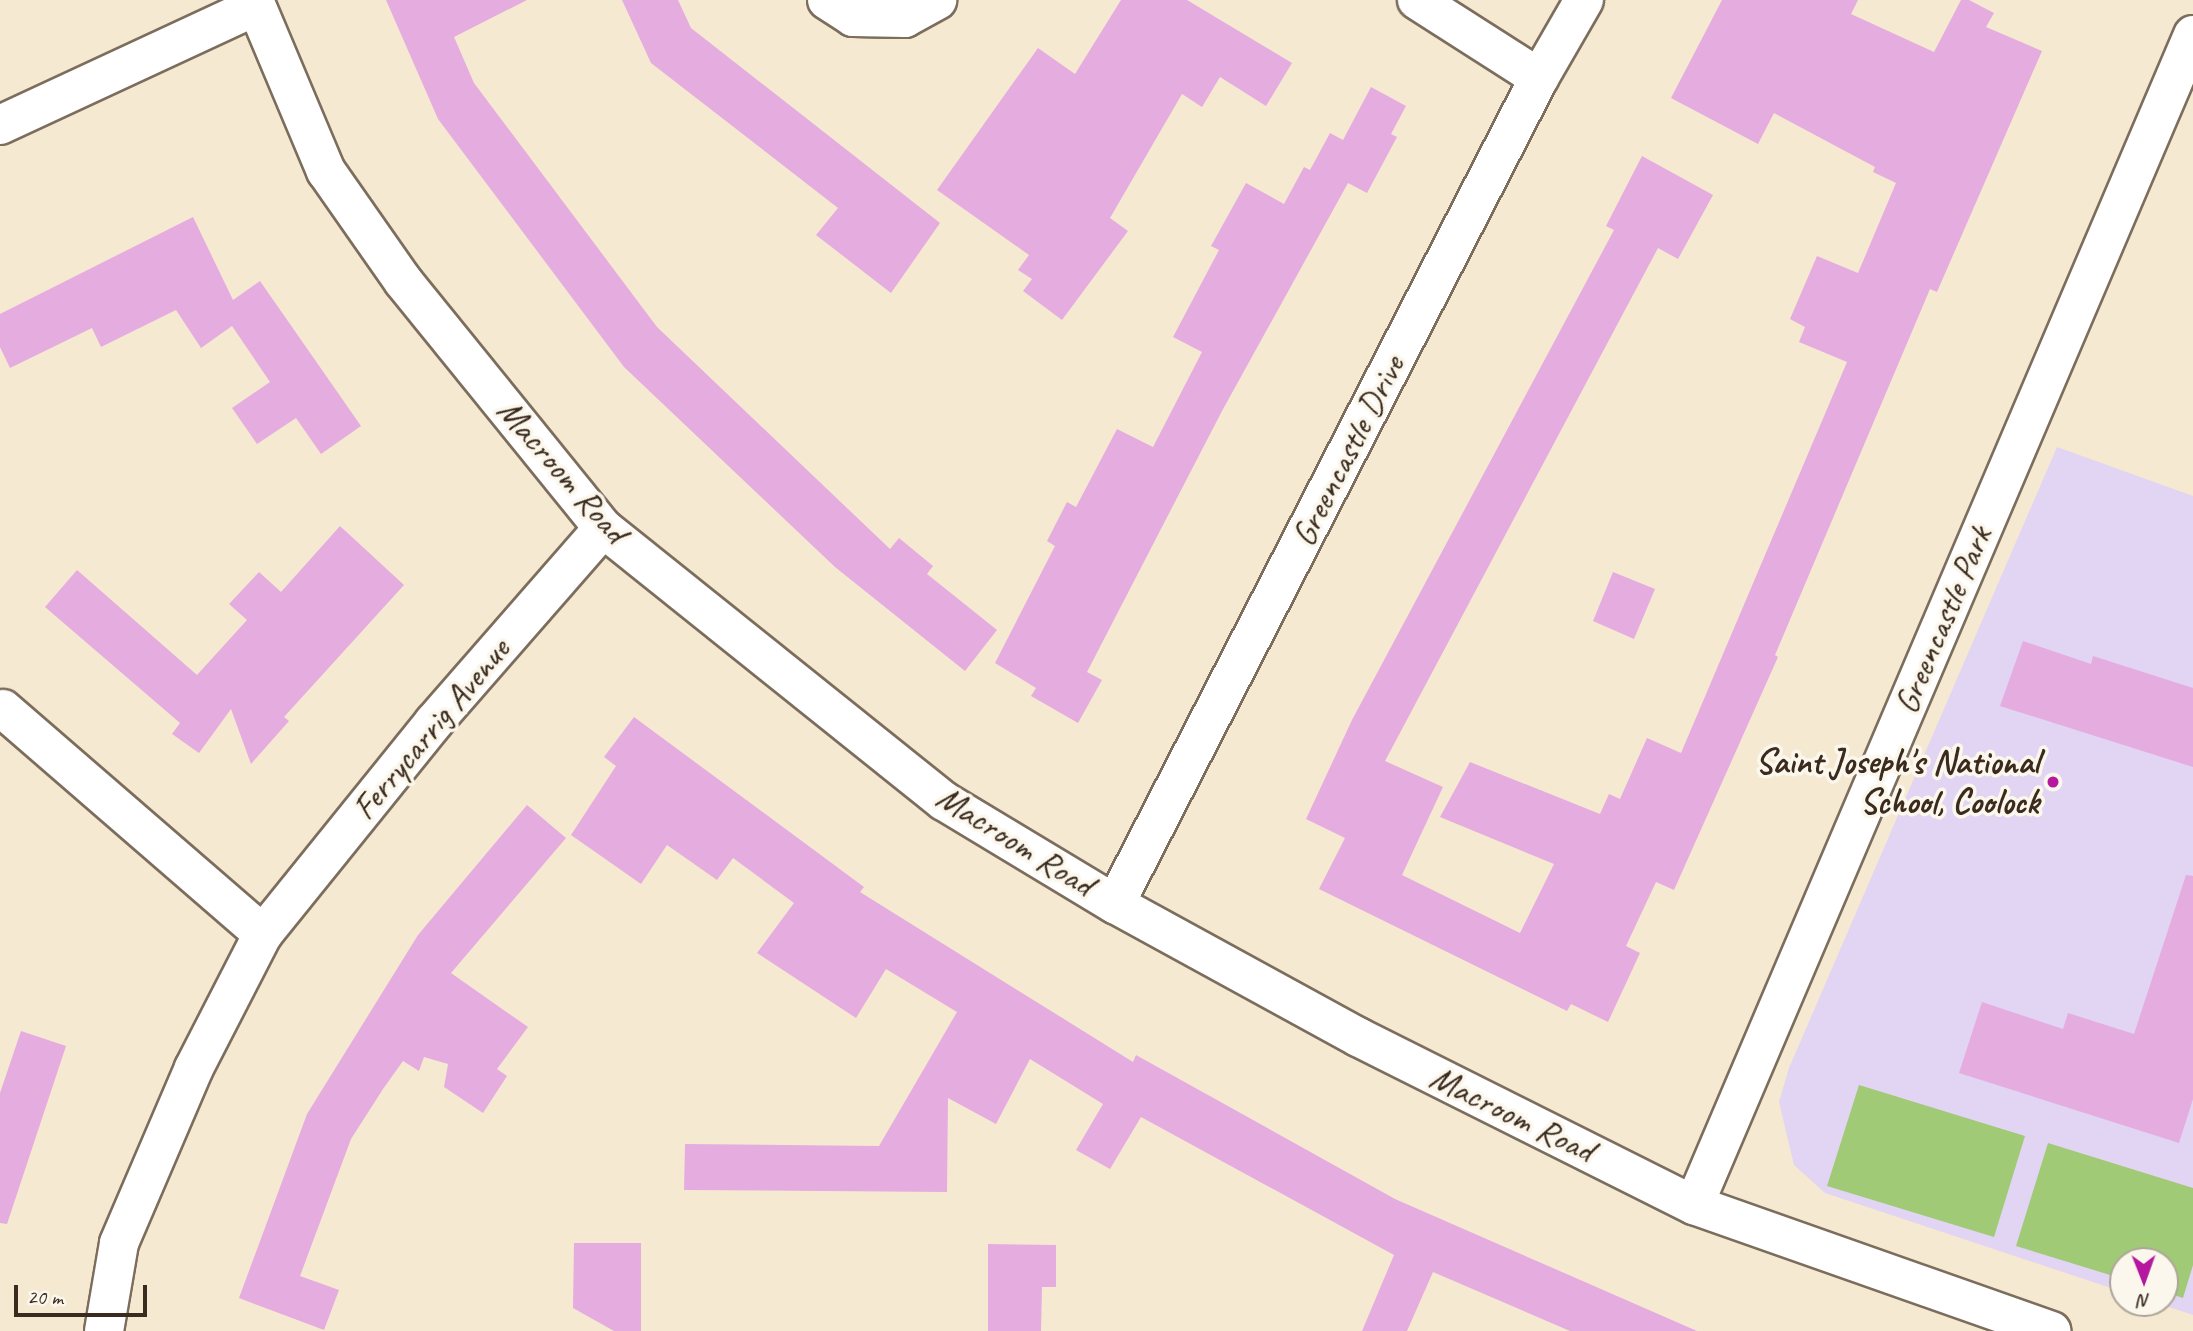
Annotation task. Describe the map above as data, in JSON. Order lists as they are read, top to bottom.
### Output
{
  "streets": {
    "street": [
      "Greencastle Drive",
      "Macroom Road",
      "Greencastle Park",
      "Ferrycarrig Avenue"
    ]
  },
  "crossings": [
    ["Greencastle Drive", "Macroom Road"],
    ["Macroom Road", "Greencastle Park"],
    ["Macroom Road", "Ferrycarrig Avenue"]
  ],
  "places": ["Saint Joseph's National School, Coolock"],
  "scale_bar": "20 m",
  "north": "bottom"
}
